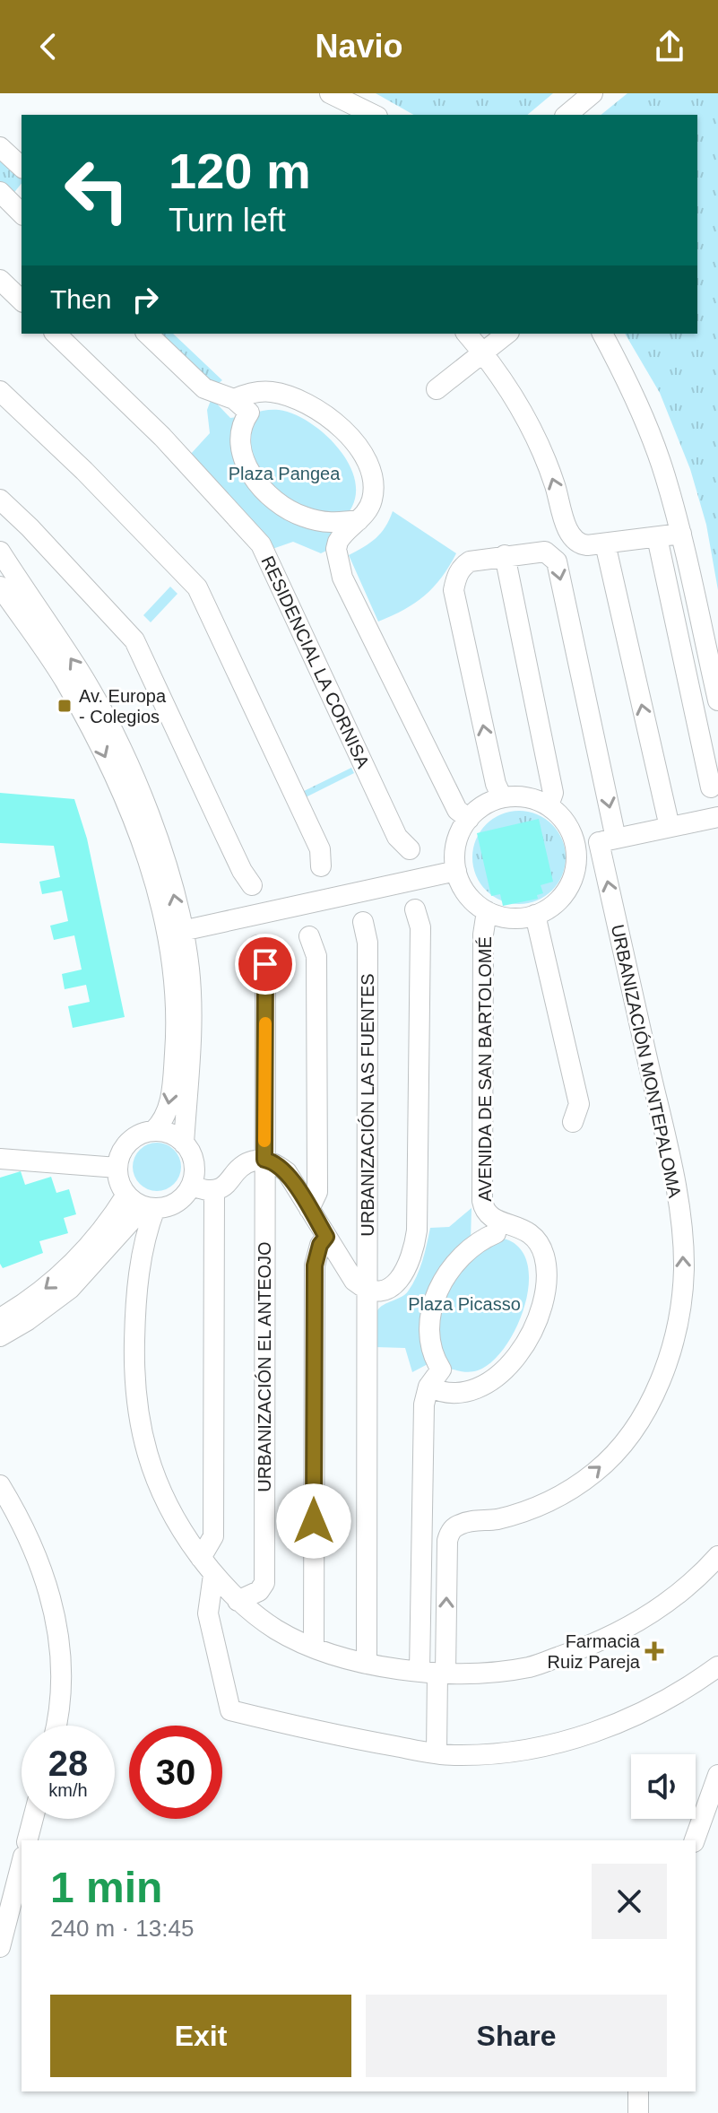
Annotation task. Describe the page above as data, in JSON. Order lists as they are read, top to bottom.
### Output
{
  "streets": {
    "street": [
      "RESIDENCIAL LA CORNISA",
      "URBANIZACIÓN MONTEPALOMA",
      "AVENIDA DE SAN BARTOLOMÉ",
      "URBANIZACIÓN LAS FUENTES",
      "URBANIZACIÓN EL ANTEOJO"
    ]
  },
  "crossings": [
    ["URBANIZACIÓN MONTEPALOMA", "AVENIDA DE SAN BARTOLOMÉ"]
  ],
  "parks": ["Plaza Pangea", "Plaza Picasso"],
  "places": {
    "transit": ["Av. Europa - Colegios"],
    "health": ["Farmacia Ruiz Pareja"]
  },
  "page": {
    "header": "Navio",
    "turn": ["120 m", "Turn left"],
    "then": "Then",
    "speed": "28 km/h",
    "limit": "30",
    "heading": ["1 min", "240 m · 13:45"],
    "buttons": ["Exit", "Share"]
  }
}
